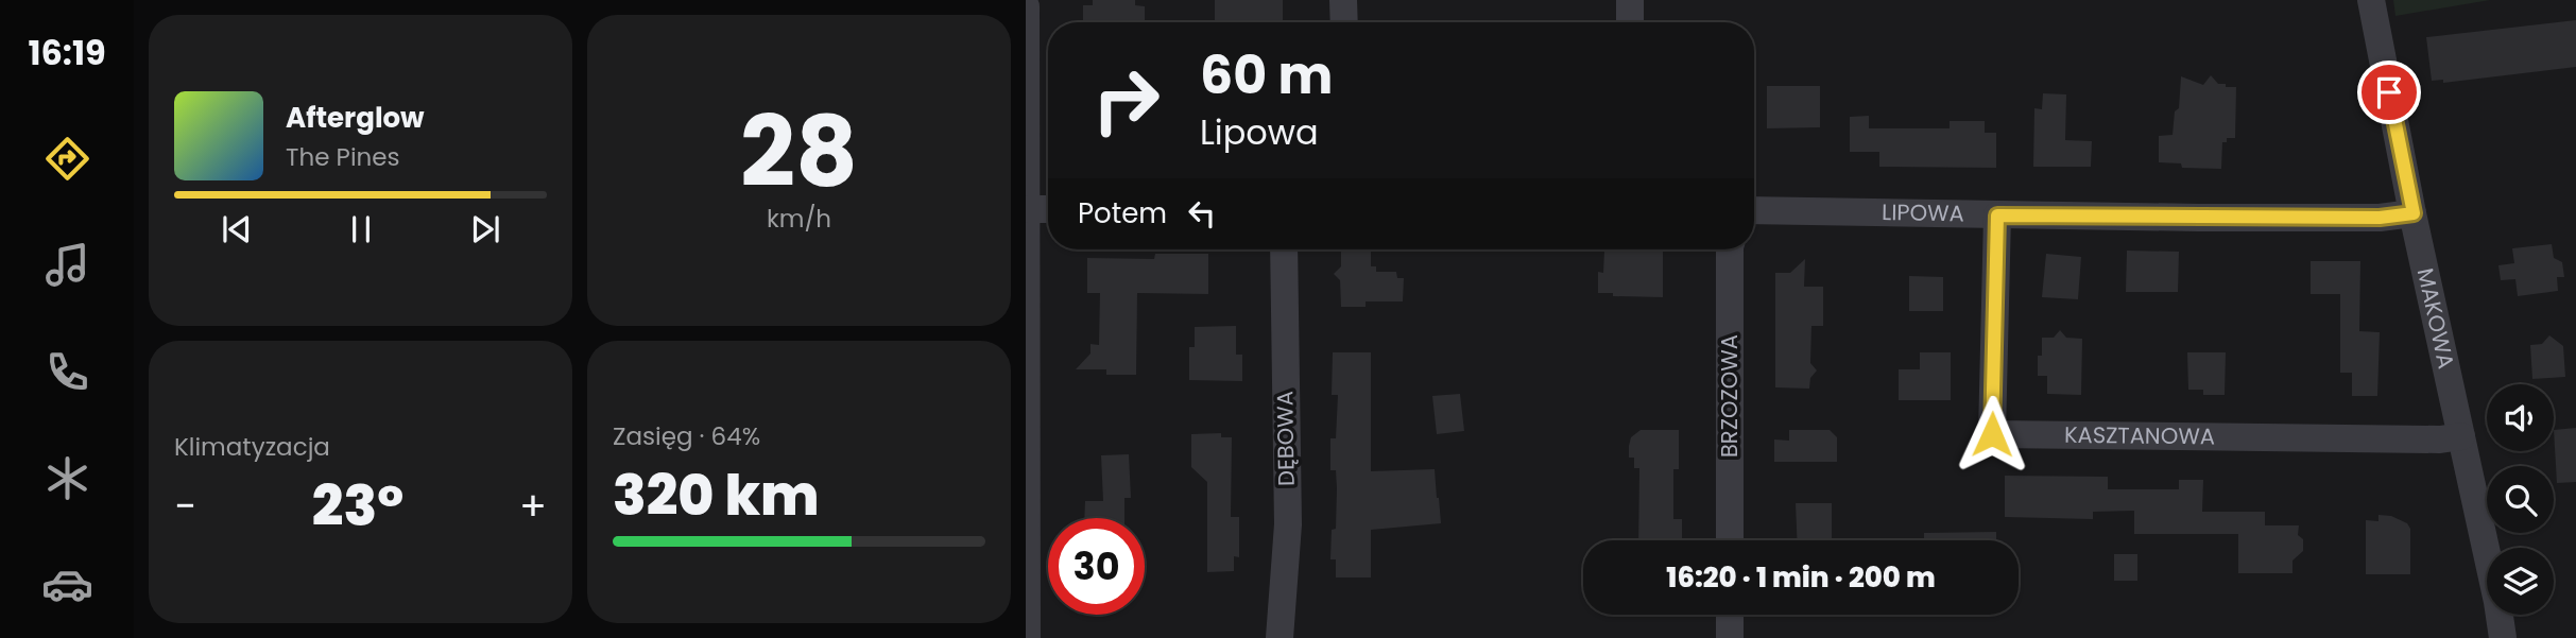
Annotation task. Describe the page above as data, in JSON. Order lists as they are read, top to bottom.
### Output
{
  "streets": {
    "street": [
      "LIPOWA",
      "MAKOWA",
      "BRZOZOWA",
      "KASZTANOWA",
      "DĘBOWA"
    ]
  },
  "crossings": [
    ["LIPOWA", "MAKOWA"],
    ["LIPOWA", "KASZTANOWA"],
    ["MAKOWA", "KASZTANOWA"]
  ],
  "page": {
    "tabs": "16:19",
    "tile": [
      ["28", "km/h"],
      "Klimatyzacja",
      ["Zasięg · 64%", "320 km"]
    ],
    "turn": ["60 m", "Lipowa"],
    "song": ["Afterglow", "The Pines"],
    "then": "Potem",
    "heat": ["−", "23°", "+"],
    "limit": "30",
    "trip": "16:20 · 1 min · 200 m"
  }
}
